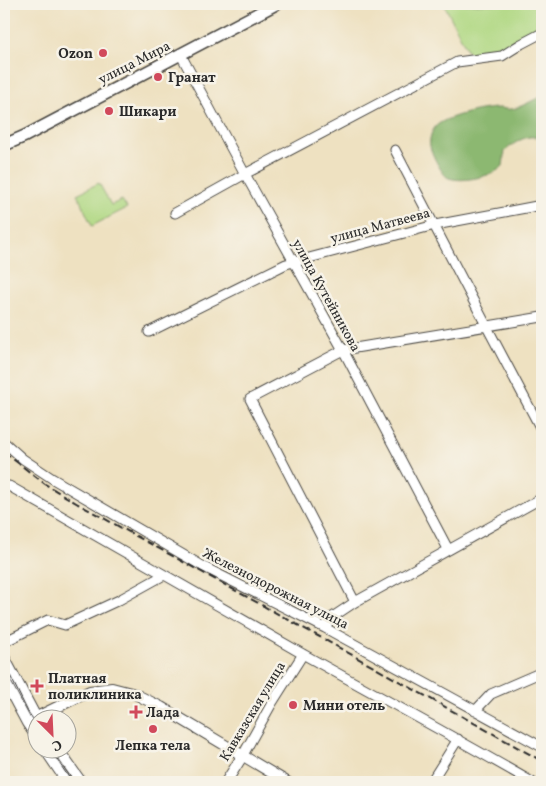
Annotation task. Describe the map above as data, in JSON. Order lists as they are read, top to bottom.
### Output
{
  "streets": {
    "main road": ["улица Мира"],
    "street": [
      "улица Матвеева",
      "улица Кутейникова",
      "Железнодорожная улица",
      "Кавказская улица"
    ]
  },
  "crossings": [
    ["улица Мира", "улица Кутейникова"],
    ["улица Матвеева", "улица Кутейникова"]
  ],
  "places": {
    "other": [
      "Ozon",
      "Гранат",
      "Шикари",
      "Мини отель",
      "Лепка тела"
    ],
    "health": ["Платная поликлиника", "Лада"]
  },
  "north": "bottom right"
}
